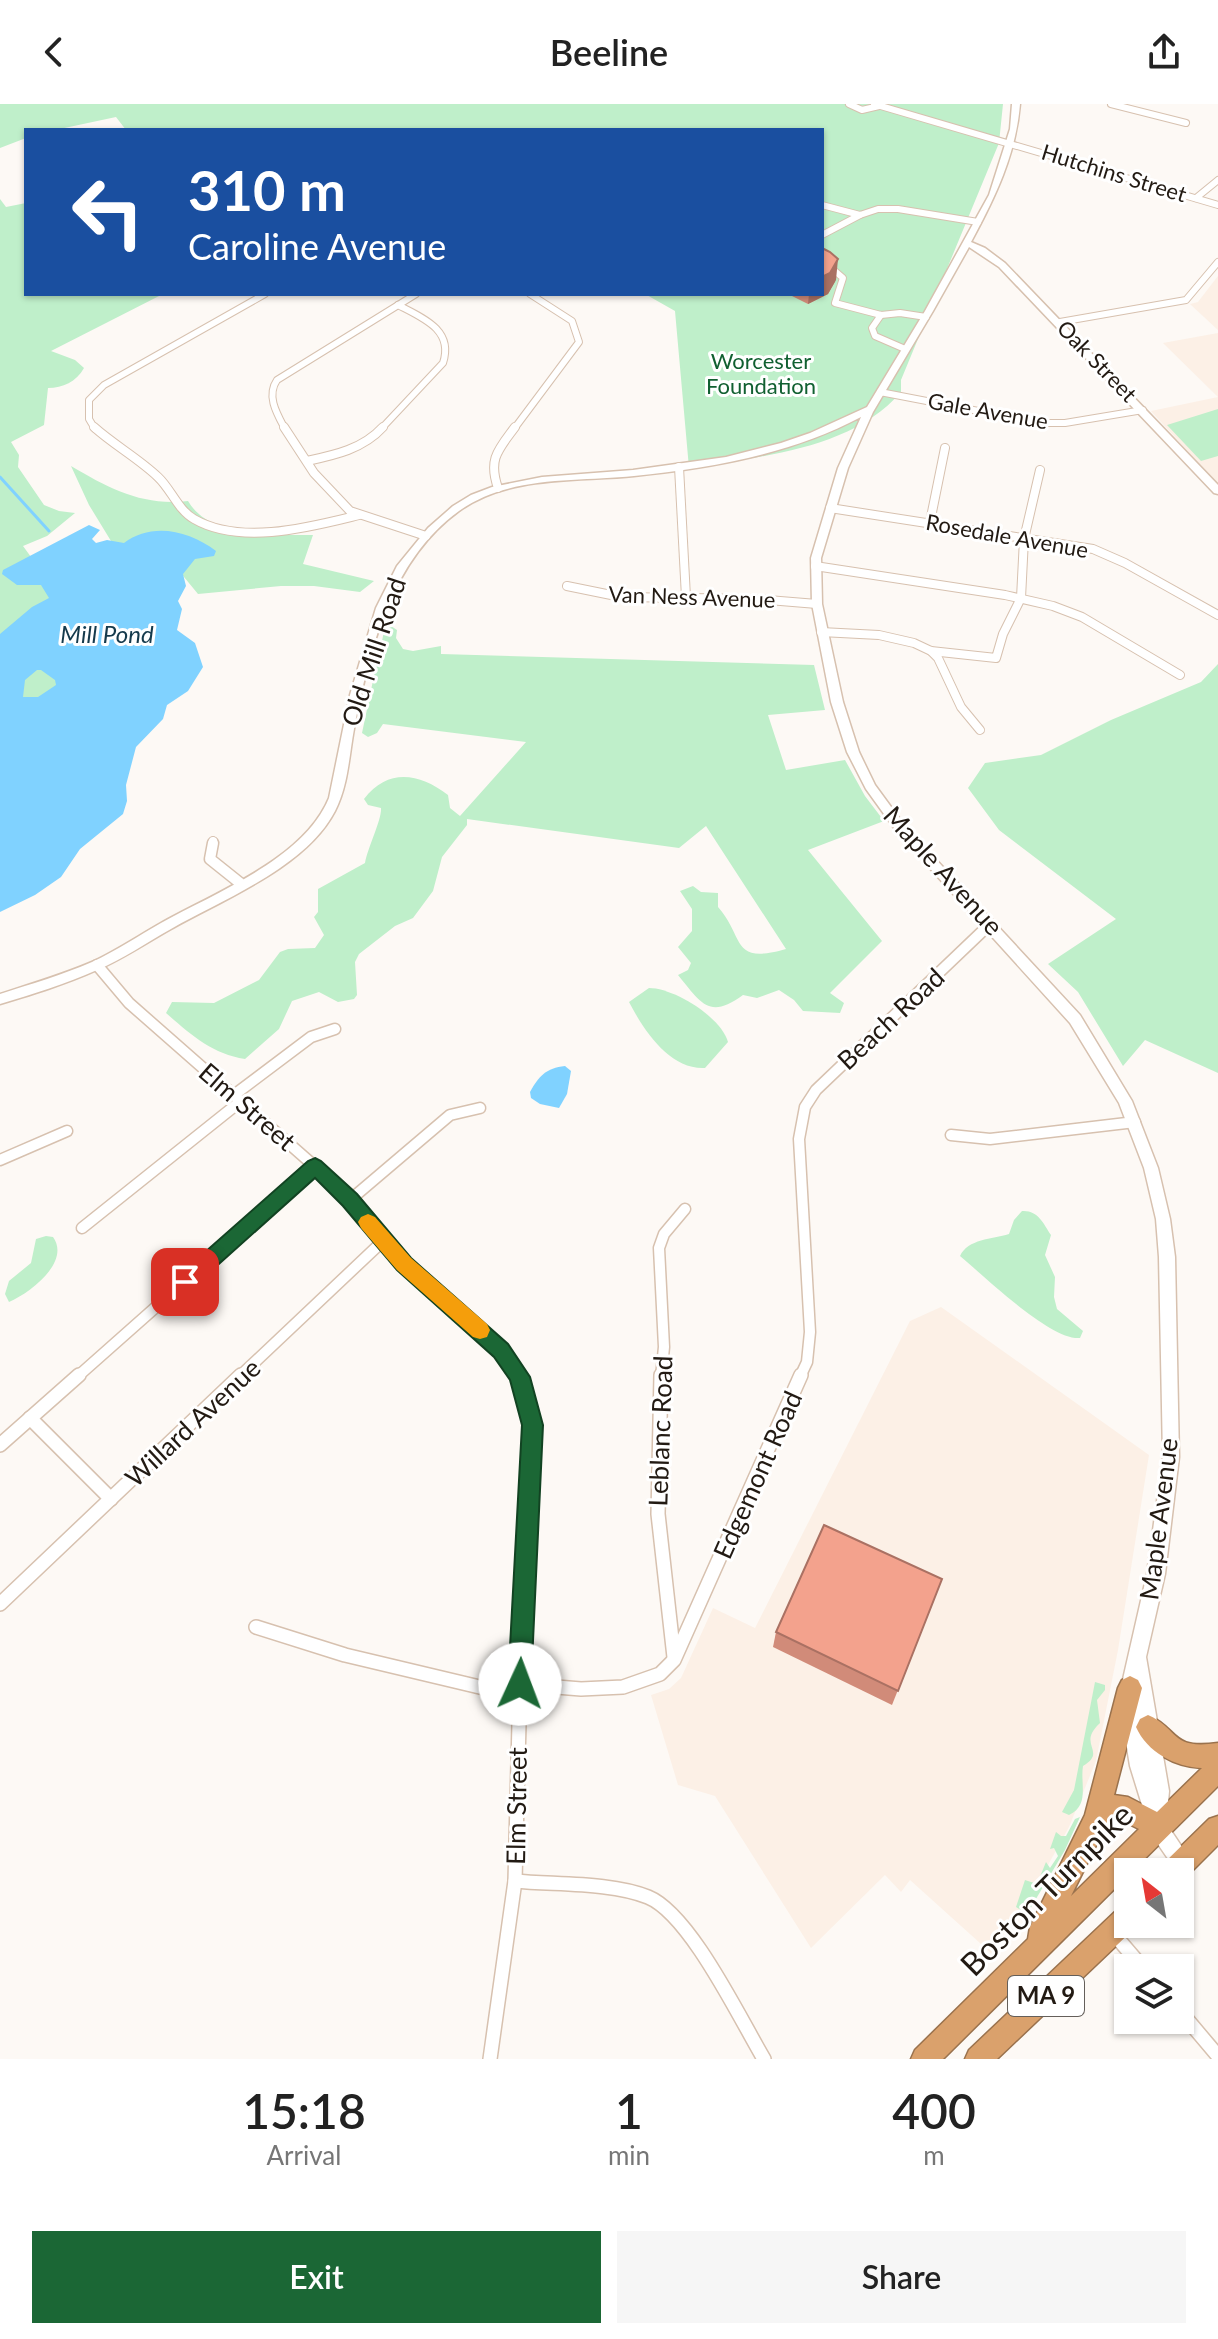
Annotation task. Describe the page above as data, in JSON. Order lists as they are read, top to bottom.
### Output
{
  "streets": {
    "highway": ["Boston Turnpike", "MA 9"],
    "main road": ["Oak Street", "Old Mill Road", "Maple Avenue"],
    "street": [
      "Hutchins Street",
      "Gale Avenue",
      "Rosedale Avenue",
      "Van Ness Avenue",
      "Beach Road",
      "Elm Street",
      "Willard Avenue",
      "Leblanc Road",
      "Edgemont Road"
    ]
  },
  "crossings": [
    ["Hutchins Street", "Maple Avenue"],
    ["Oak Street", "Gale Avenue"],
    ["Oak Street", "Maple Avenue"],
    ["Gale Avenue", "Maple Avenue"],
    ["Rosedale Avenue", "Maple Avenue"],
    ["Van Ness Avenue", "Maple Avenue"],
    ["Old Mill Road", "Maple Avenue"],
    ["Old Mill Road", "Elm Street"],
    ["Maple Avenue", "Beach Road"],
    ["Maple Avenue", "Boston Turnpike"],
    ["Beach Road", "Edgemont Road"],
    ["Elm Street", "Willard Avenue"],
    ["Elm Street", "Edgemont Road"],
    ["Leblanc Road", "Edgemont Road"]
  ],
  "water": ["Mill Pond"],
  "parks": ["Worcester Foundation"],
  "north": "top left",
  "page": {
    "header": "Beeline",
    "turn": ["310 m", "Caroline Avenue"],
    "eta": [
      "15:18",
      "Arrival",
      "1",
      "min",
      "400",
      "m"
    ],
    "buttons": ["Exit", "Share"]
  }
}
